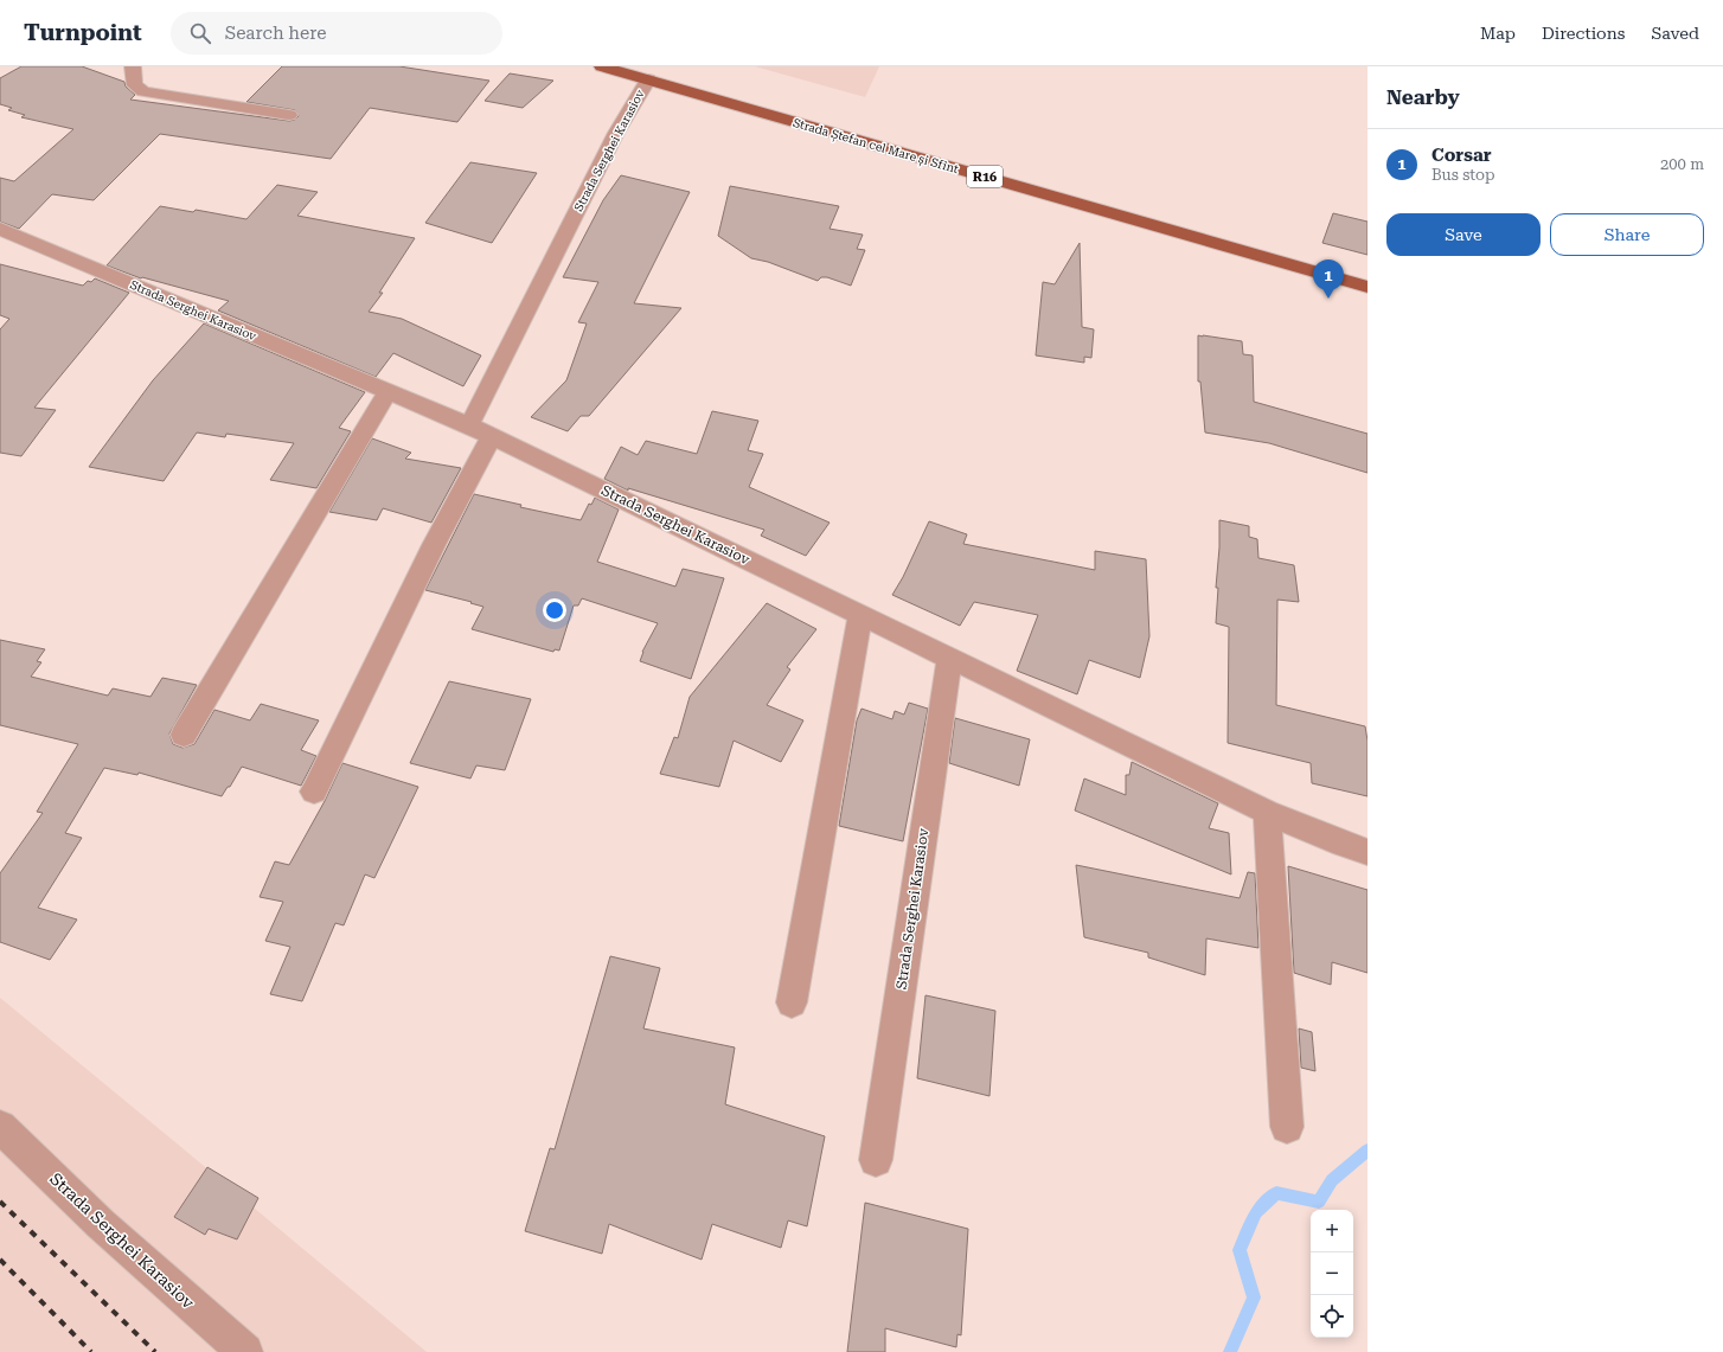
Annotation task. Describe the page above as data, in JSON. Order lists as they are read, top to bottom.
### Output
{
  "streets": {
    "main road": ["Strada Ștefan cel Mare și Sfînt", "R16"],
    "street": ["Strada Serghei Karasiov"]
  },
  "crossings": [
    ["Strada Ștefan cel Mare și Sfînt", "Strada Serghei Karasiov"]
  ],
  "page": {
    "header": "Turnpoint",
    "search": "Search here",
    "nav": ["Map", "Directions", "Saved"],
    "heading": "Nearby",
    "list": [
      {
        "mark": "1",
        "name": "Corsar",
        "note": "Bus stop",
        "value": "200 m"
      }
    ],
    "buttons": ["Save", "Share"],
    "pins": "1",
    "map_buttons": ["+", "−"]
  }
}
